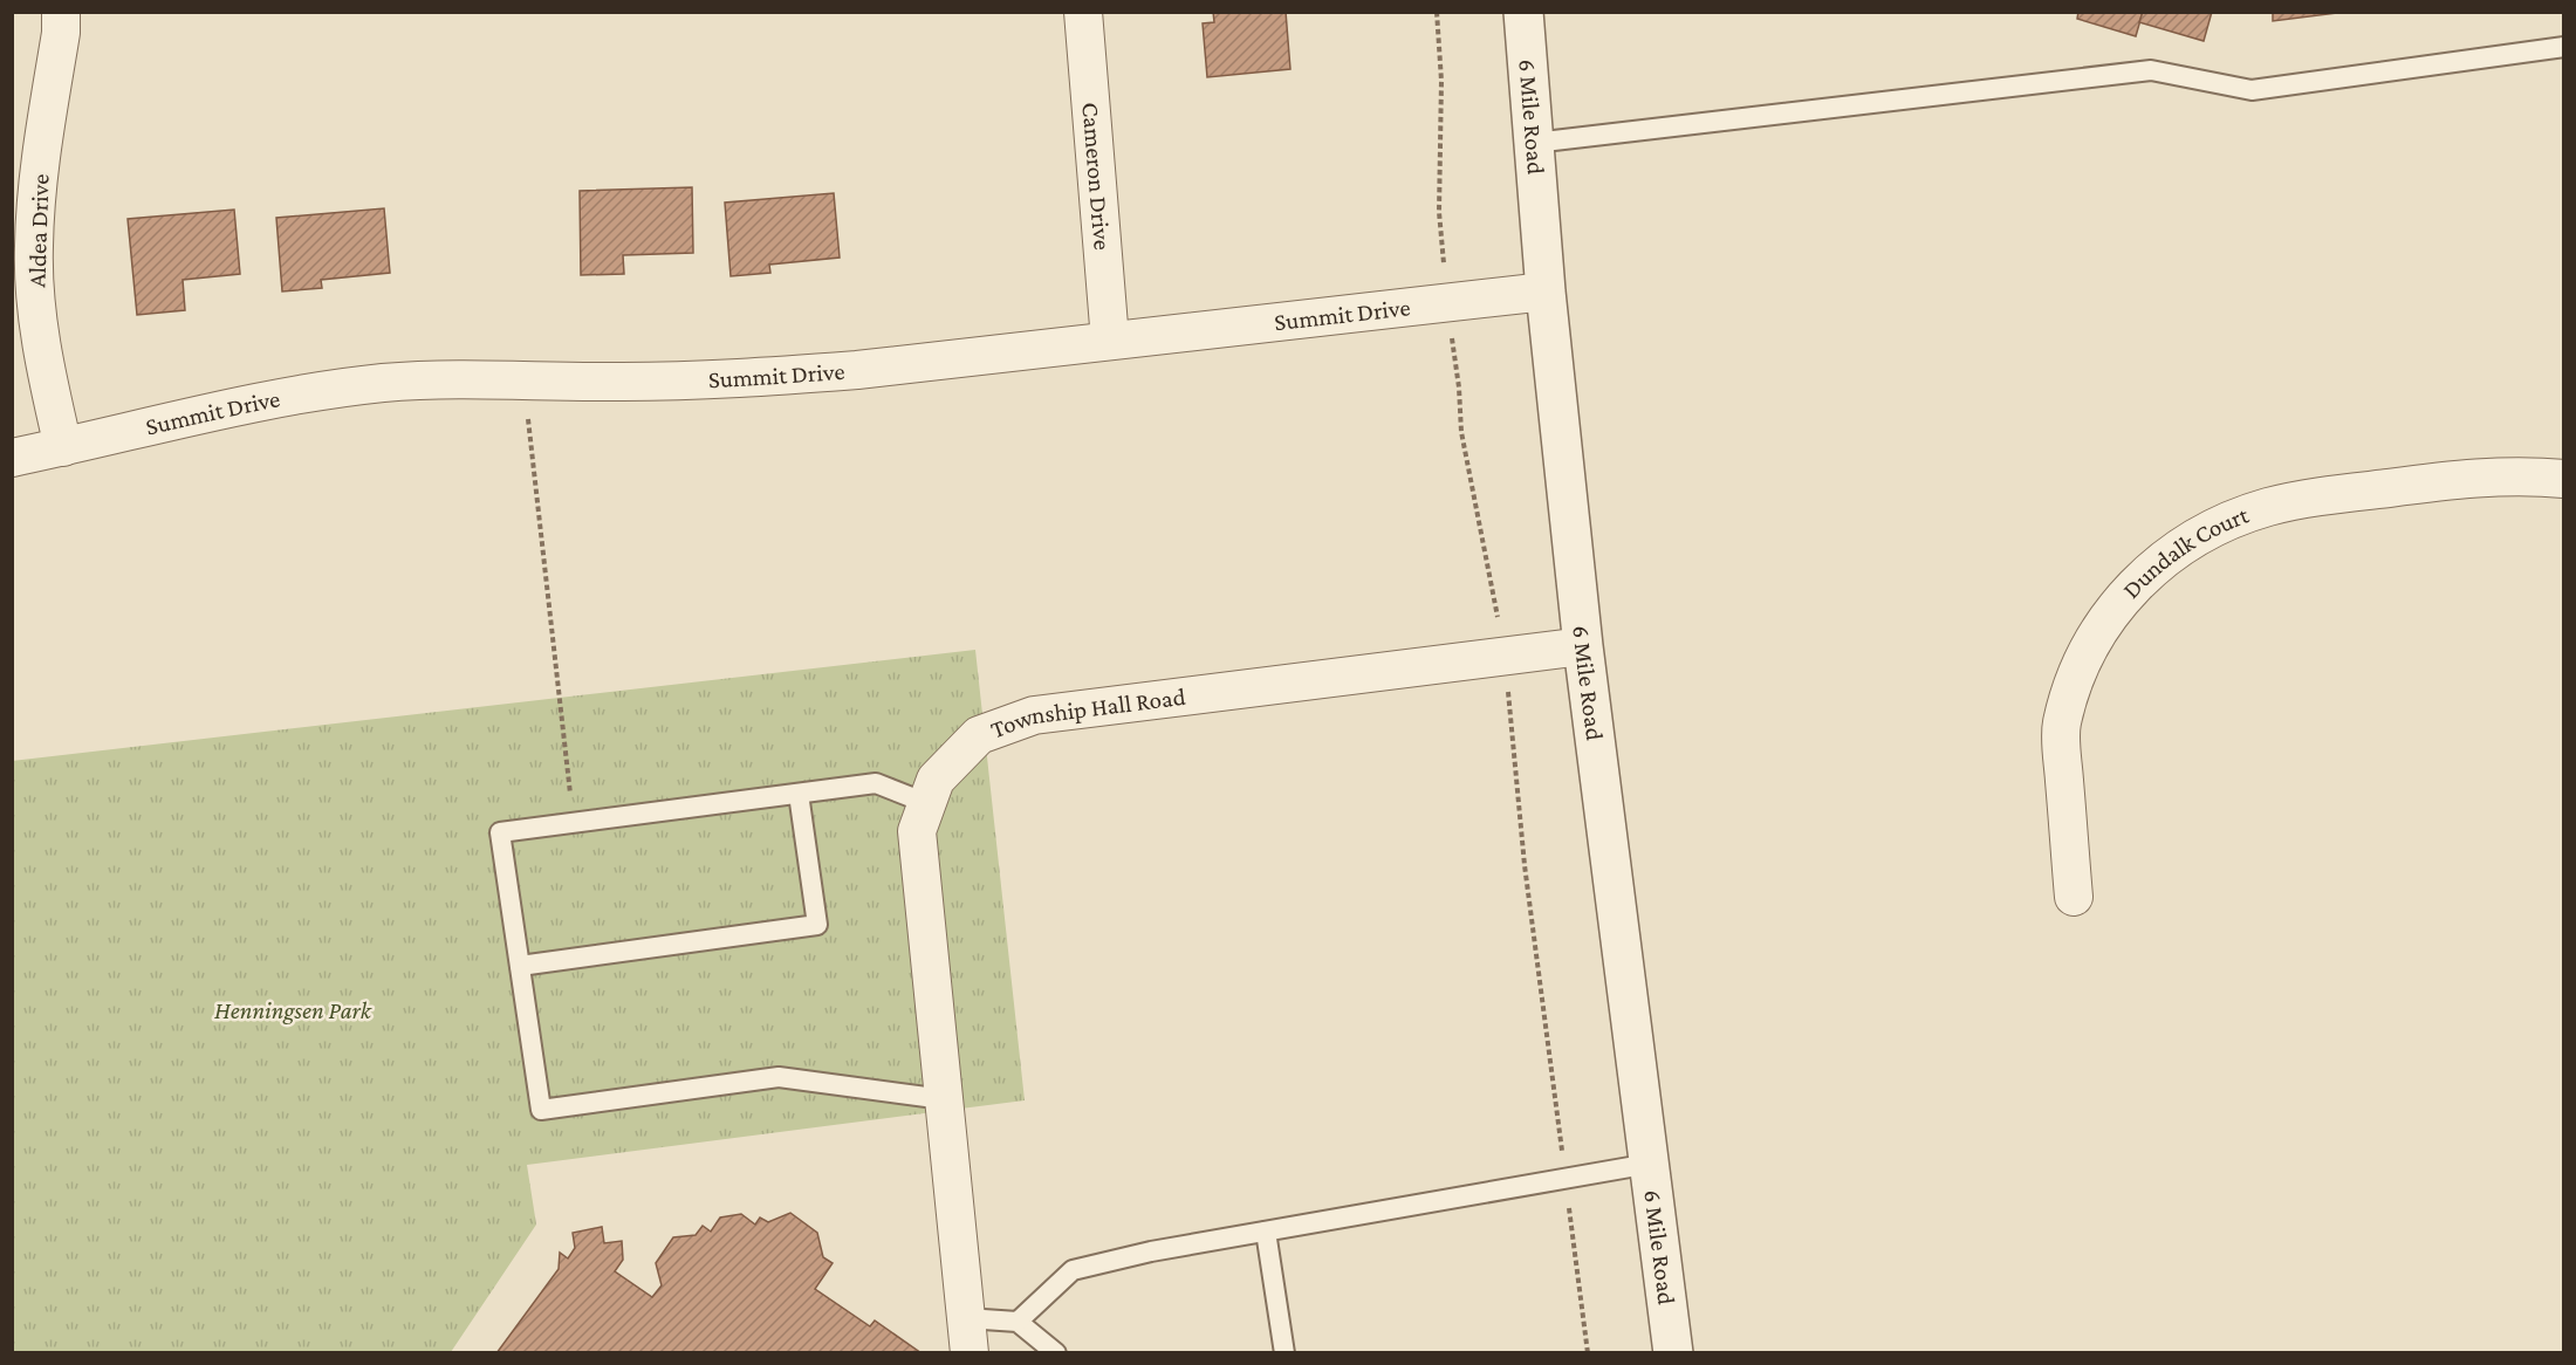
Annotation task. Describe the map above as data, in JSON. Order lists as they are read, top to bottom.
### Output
{
  "streets": {
    "street": [
      "6 Mile Road",
      "Cameron Drive",
      "Aldea Drive",
      "Summit Drive",
      "Dundalk Court",
      "Township Hall Road"
    ]
  },
  "crossings": [
    ["6 Mile Road", "Summit Drive"],
    ["6 Mile Road", "Township Hall Road"],
    ["Cameron Drive", "Summit Drive"],
    ["Aldea Drive", "Summit Drive"]
  ],
  "parks": ["Henningsen Park"]
}
